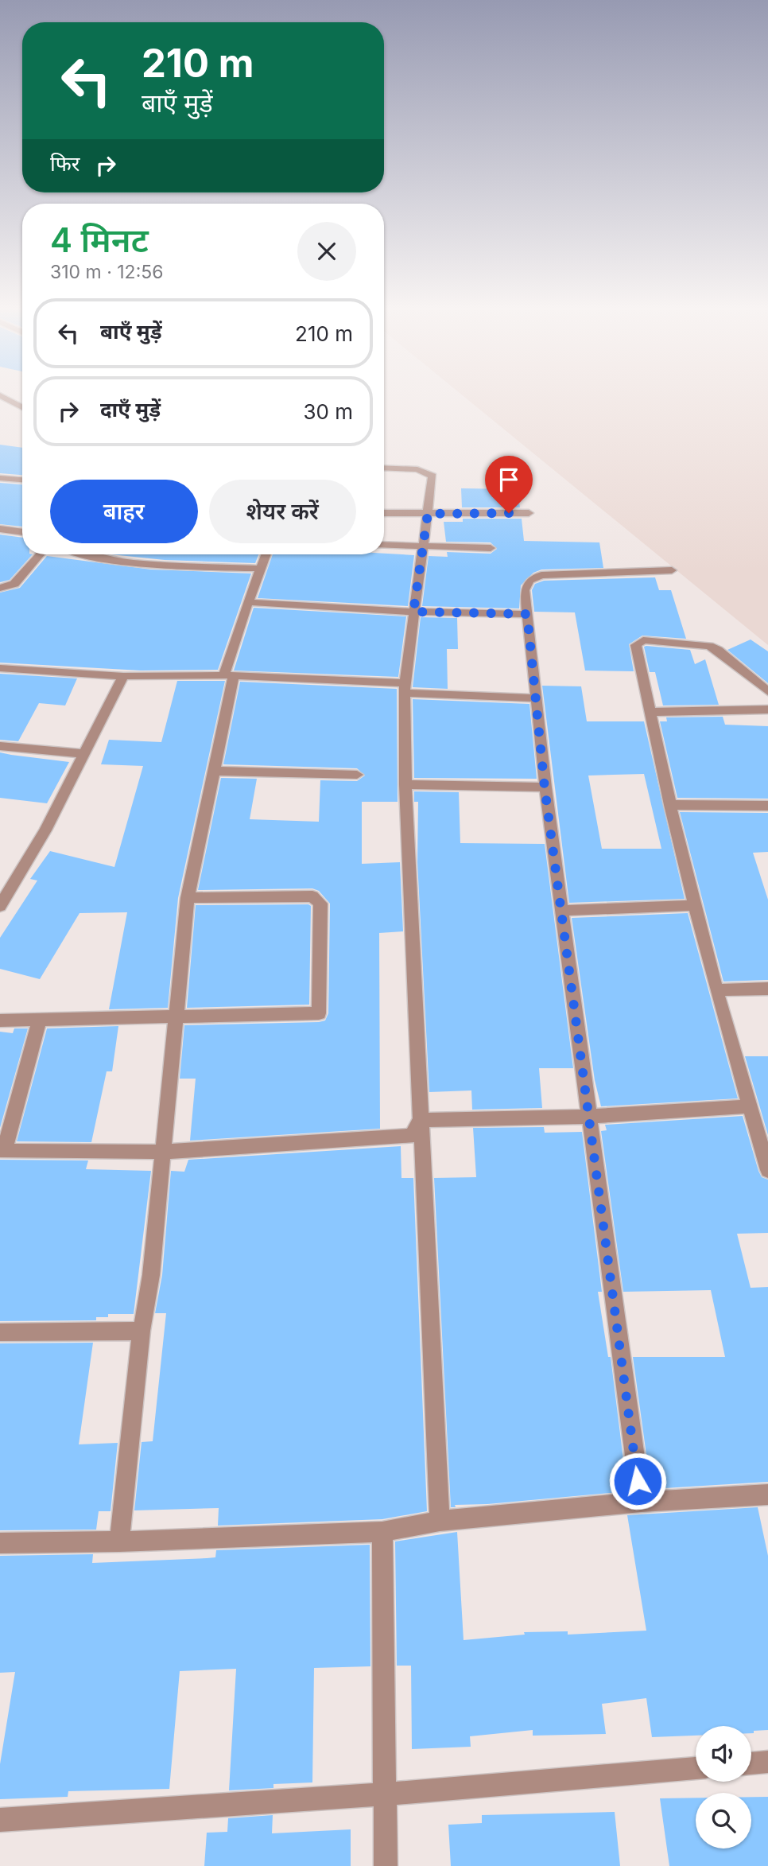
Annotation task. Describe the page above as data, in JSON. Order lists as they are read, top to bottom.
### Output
{
  "page": {
    "turn": ["210 m", "बाएँ मुड़ें"],
    "then": "फिर",
    "heading": ["4 मिनट", "310 m · 12:56"],
    "list": [
      {
        "name": "बाएँ मुड़ें",
        "value": "210 m"
      },
      {
        "name": "दाएँ मुड़ें",
        "value": "30 m"
      }
    ],
    "buttons": ["बाहर", "शेयर करें"]
  }
}
